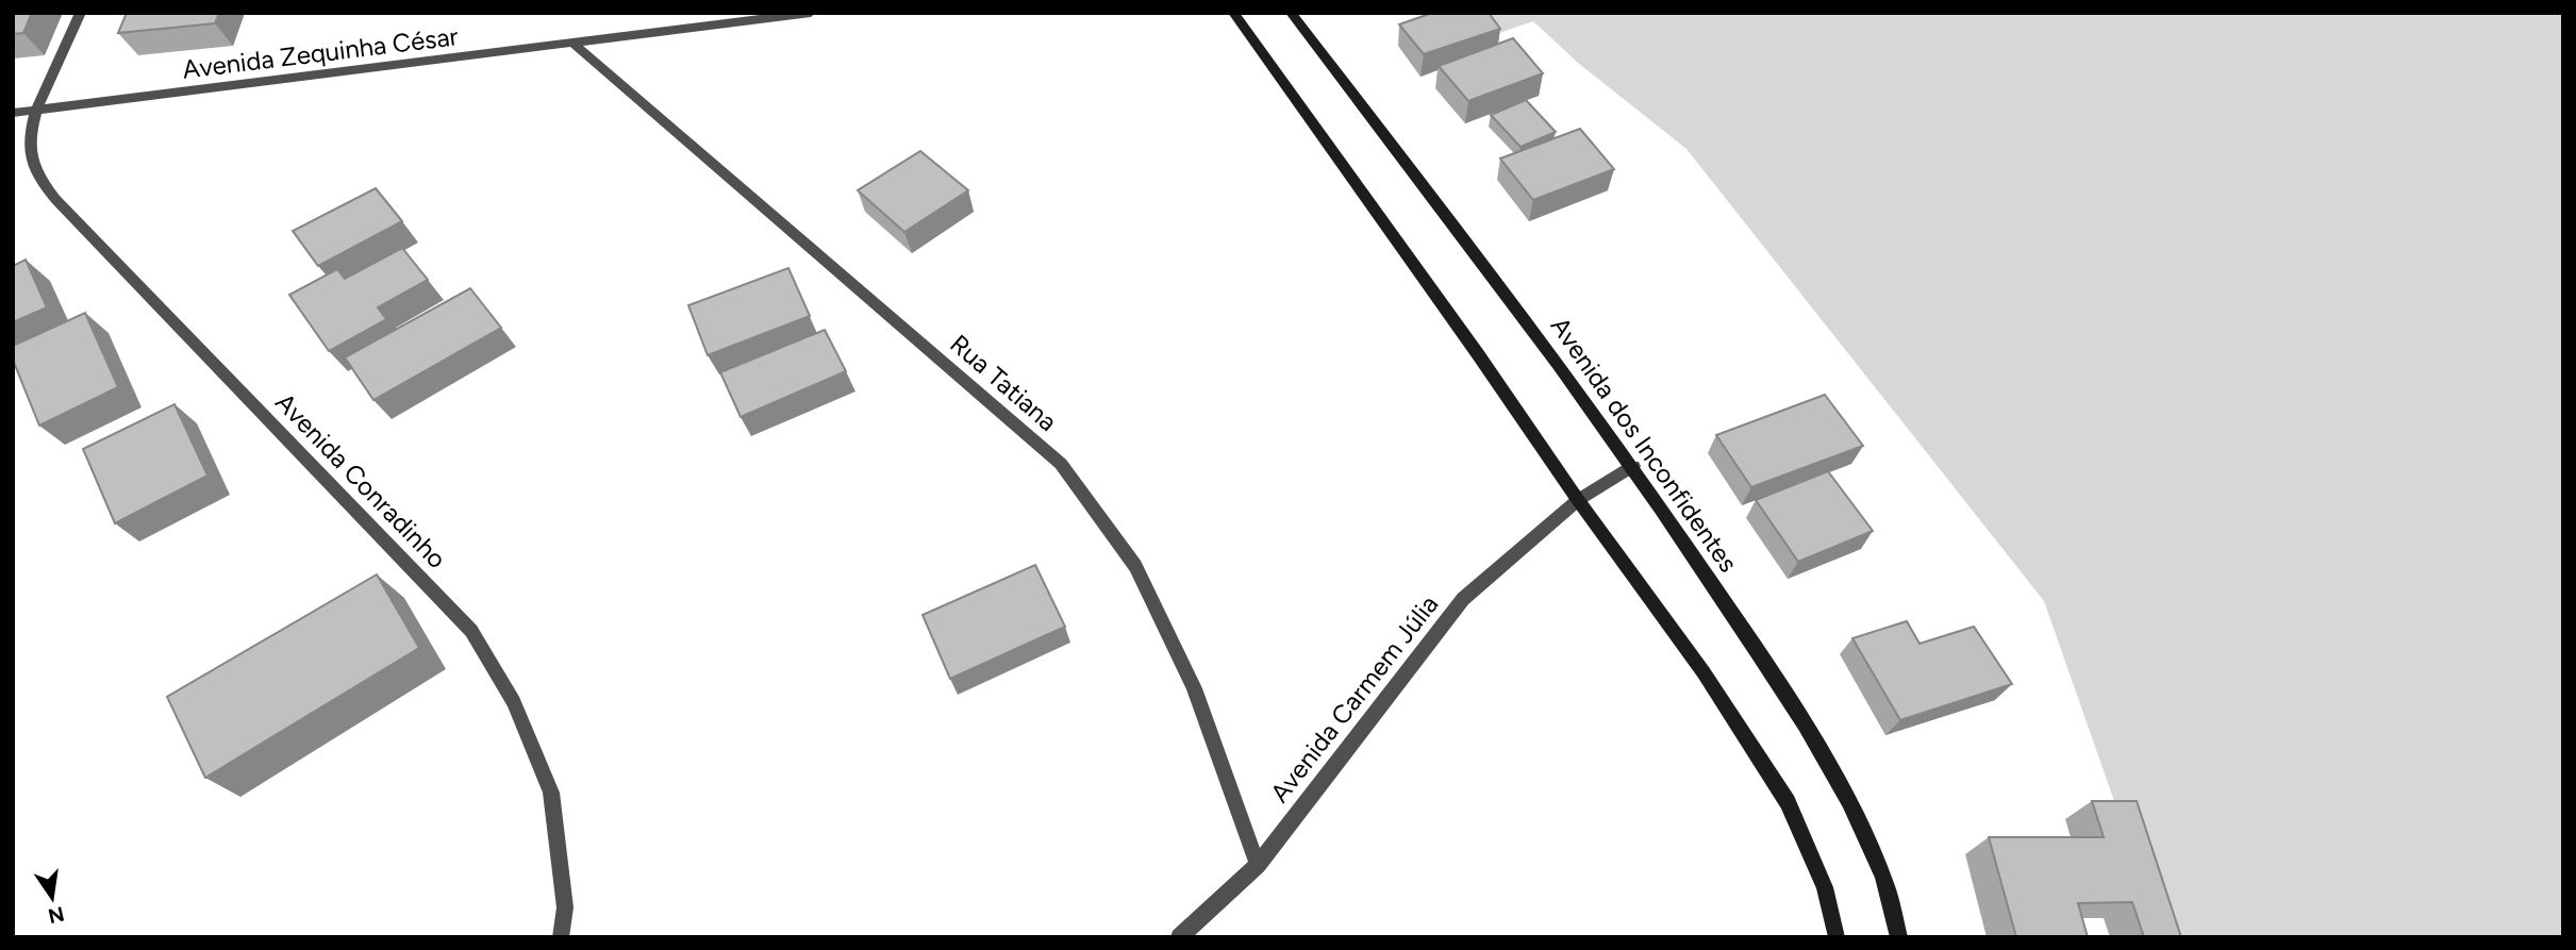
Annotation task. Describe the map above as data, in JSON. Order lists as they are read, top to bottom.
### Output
{
  "streets": {
    "street": [
      "Avenida Zequinha César",
      "Rua Tatiana",
      "Avenida dos Inconfidentes",
      "Avenida Conradinho",
      "Avenida Carmem Júlia"
    ]
  },
  "crossings": [
    ["Avenida Zequinha César", "Rua Tatiana"],
    ["Avenida Zequinha César", "Avenida Conradinho"],
    ["Rua Tatiana", "Avenida Carmem Júlia"],
    ["Avenida dos Inconfidentes", "Avenida Carmem Júlia"]
  ],
  "north": "bottom"
}
